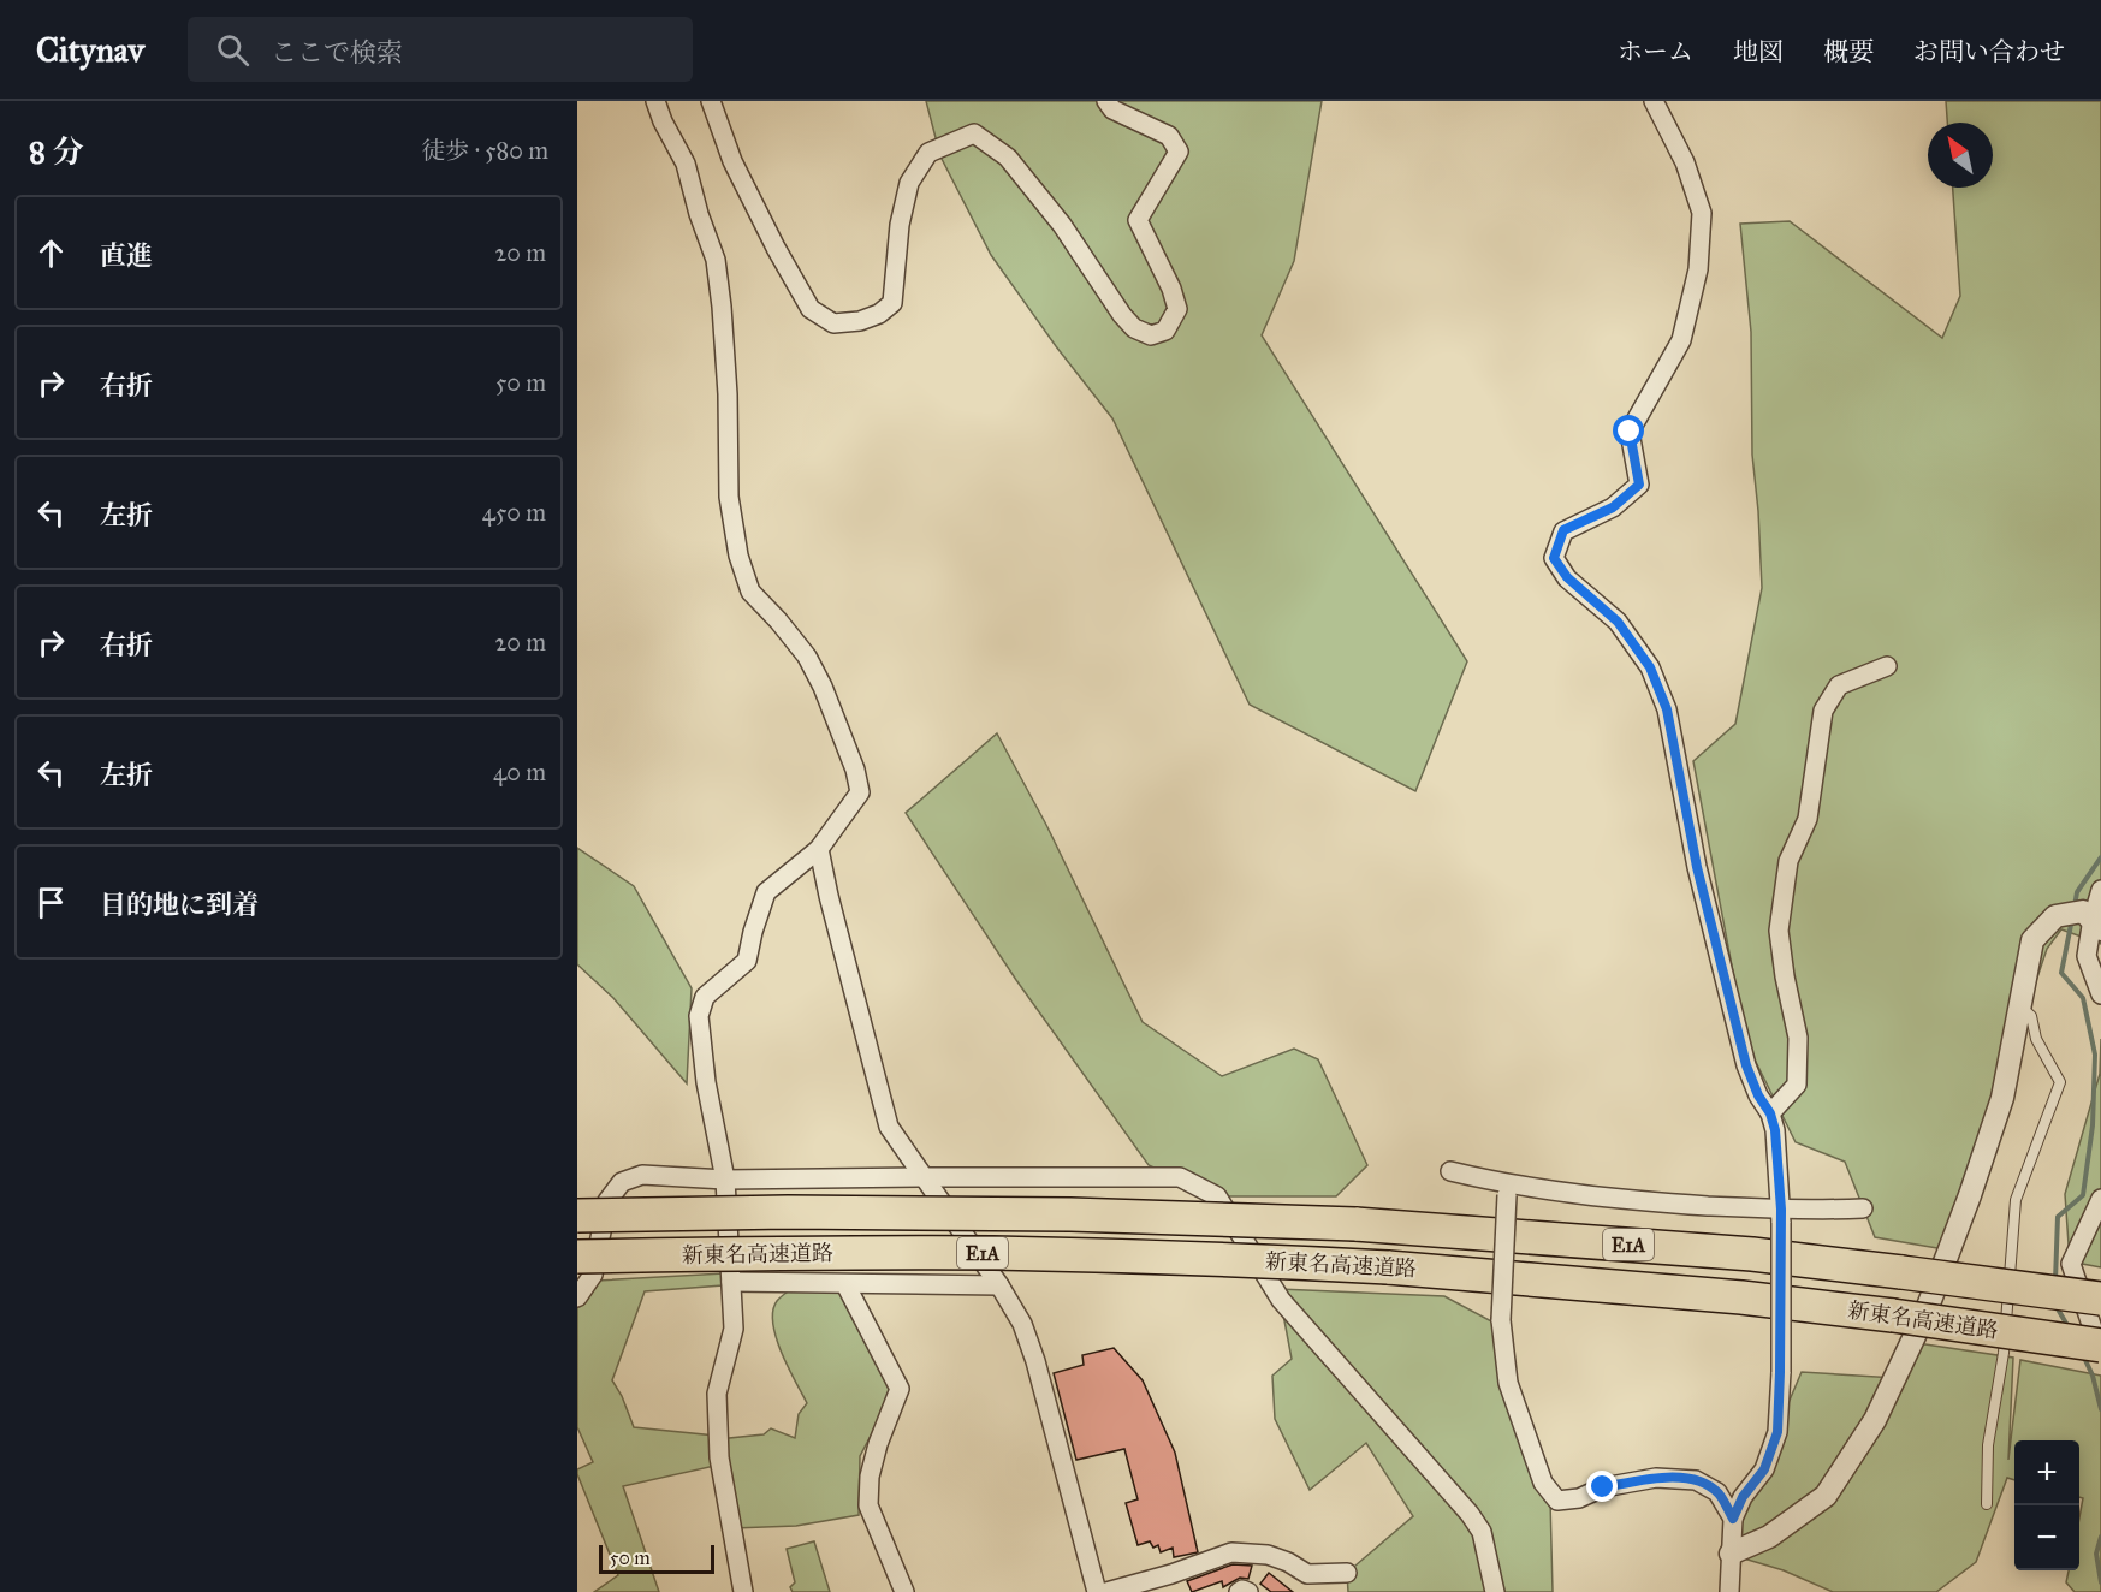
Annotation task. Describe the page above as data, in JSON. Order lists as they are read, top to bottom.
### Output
{
  "streets": {
    "highway": ["E1A", "新東名高速道路"]
  },
  "scale_bar": "50 m",
  "north": "top left",
  "page": {
    "header": "Citynav",
    "search": "ここで検索",
    "nav": [
      "ホーム",
      "地図",
      "概要",
      "お問い合わせ"
    ],
    "heading": ["8 分", "徒歩 · 580 m"],
    "list": [
      ["直進", "20 m"],
      ["右折", "50 m"],
      ["左折", "450 m"],
      ["右折", "20 m"],
      ["左折", "40 m"],
      "目的地に到着"
    ],
    "map_buttons": ["+", "−"],
    "scale": "50 m"
  }
}
